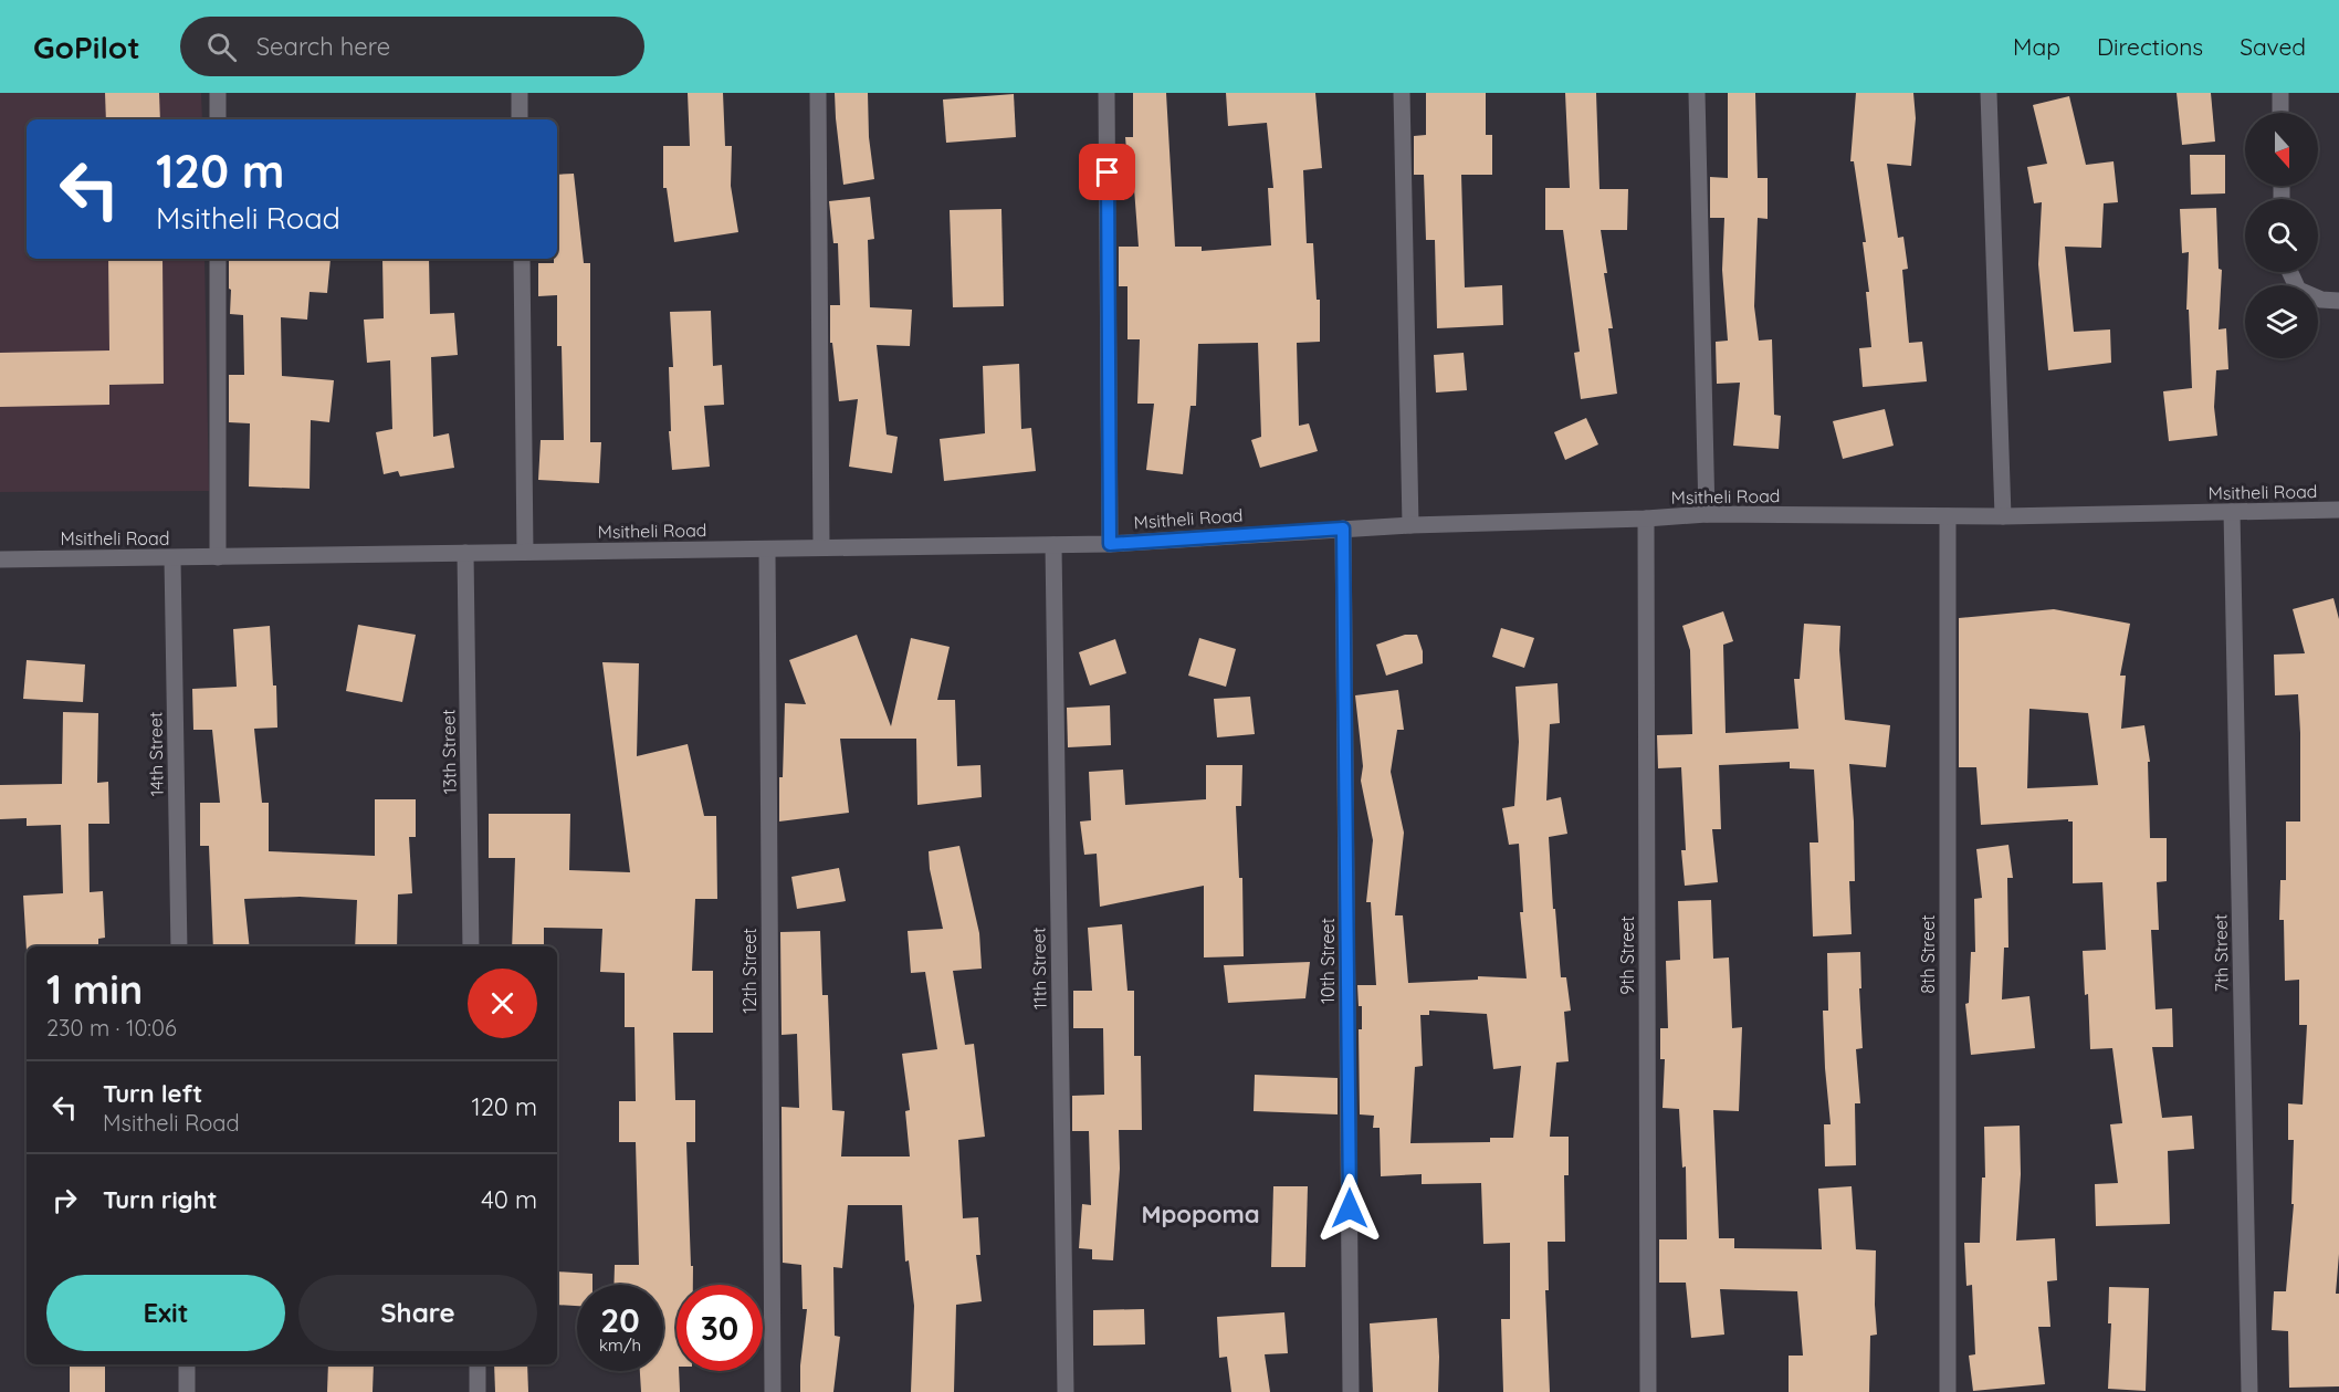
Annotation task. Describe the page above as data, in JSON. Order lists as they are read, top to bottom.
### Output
{
  "streets": {
    "street": [
      "Msitheli Road",
      "13th Street",
      "14th Street",
      "7th Street",
      "8th Street",
      "9th Street",
      "10th Street",
      "11th Street",
      "12th Street"
    ]
  },
  "crossings": [
    ["Msitheli Road", "13th Street"],
    ["Msitheli Road", "14th Street"],
    ["Msitheli Road", "7th Street"],
    ["Msitheli Road", "8th Street"],
    ["Msitheli Road", "9th Street"],
    ["Msitheli Road", "10th Street"],
    ["Msitheli Road", "11th Street"],
    ["Msitheli Road", "12th Street"]
  ],
  "districts": ["Mpopoma"],
  "north": "bottom",
  "page": {
    "header": "GoPilot",
    "search": "Search here",
    "nav": ["Map", "Directions", "Saved"],
    "turn": ["120 m", "Msitheli Road"],
    "heading": ["1 min", "230 m · 10:06"],
    "list": [
      {
        "name": "Turn left",
        "note": "Msitheli Road",
        "value": "120 m"
      },
      {
        "name": "Turn right",
        "value": "40 m"
      }
    ],
    "buttons": ["Exit", "Share"],
    "speed": "20 km/h",
    "limit": "30"
  }
}
